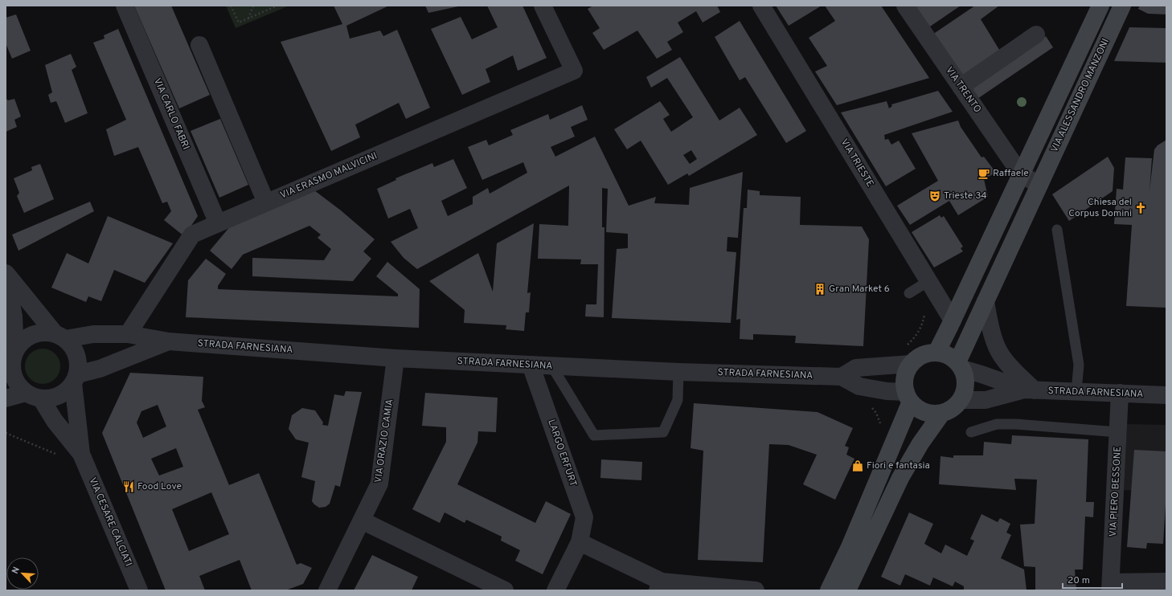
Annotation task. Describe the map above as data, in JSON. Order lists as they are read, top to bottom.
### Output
{
  "streets": {
    "main road": ["VIA ALESSANDRO MANZONI", "STRADA FARNESIANA"],
    "street": [
      "VIA TRENTO",
      "VIA CARLO FABRI",
      "VIA TRIESTE",
      "VIA ERASMO MALVICINI",
      "VIA ORAZIO CAMIA",
      "LARGO ERFURT",
      "VIA PIERO BESSONE",
      "VIA CESARE CALCIATI"
    ]
  },
  "crossings": [
    ["VIA TRENTO", "VIA ALESSANDRO MANZONI"],
    ["VIA ALESSANDRO MANZONI", "VIA TRIESTE"],
    ["VIA ALESSANDRO MANZONI", "STRADA FARNESIANA"],
    ["VIA CARLO FABRI", "VIA ERASMO MALVICINI"],
    ["VIA ERASMO MALVICINI", "STRADA FARNESIANA"],
    ["STRADA FARNESIANA", "VIA ORAZIO CAMIA"],
    ["STRADA FARNESIANA", "LARGO ERFURT"],
    ["STRADA FARNESIANA", "VIA PIERO BESSONE"],
    ["STRADA FARNESIANA", "VIA CESARE CALCIATI"]
  ],
  "places": {
    "cafe": ["Raffaele"],
    "theatre": ["Trieste 34"],
    "church": ["Chiesa del Corpus Domini"],
    "building": ["Gran Market 6"],
    "shop": ["Fiori e fantasia"],
    "restaurant": ["Food Love"]
  },
  "scale_bar": "20 m",
  "north": "top left"
}
